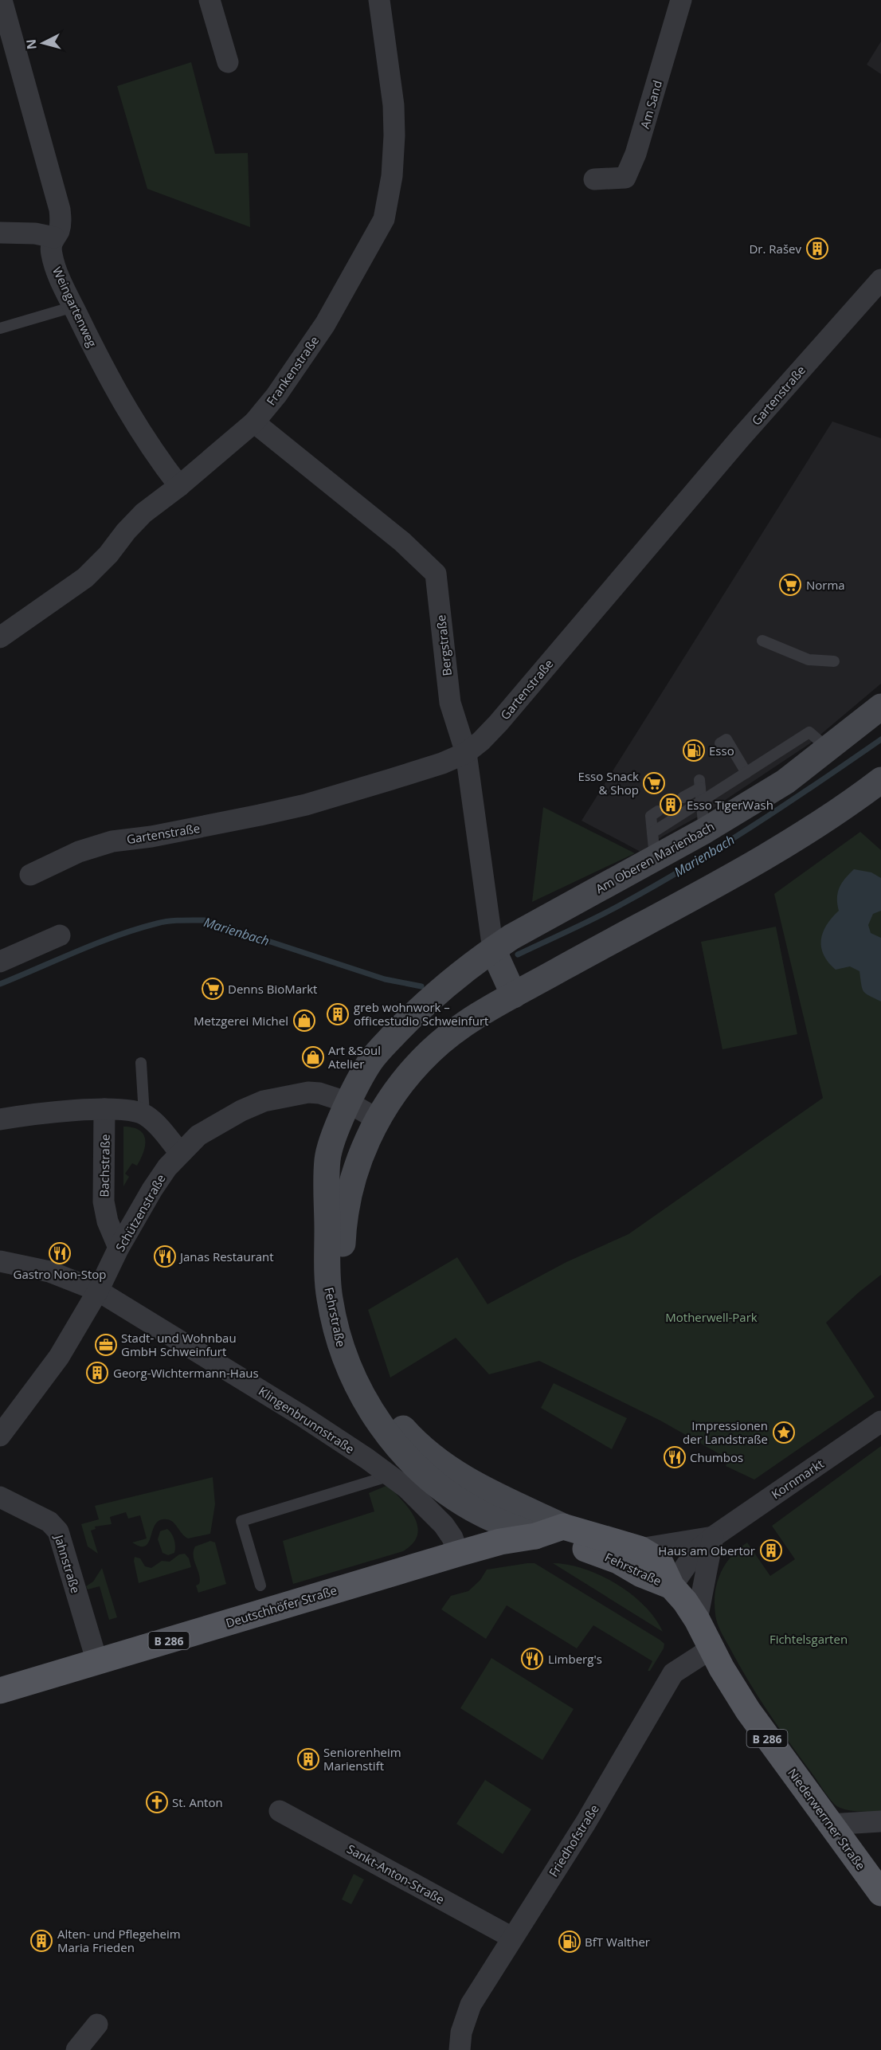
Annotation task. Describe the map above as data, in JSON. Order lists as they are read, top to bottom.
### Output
{
  "streets": {
    "main road": [
      "Am Oberen Marienbach",
      "Fehrstraße",
      "Deutschhöfer Straße",
      "B 286",
      "Niederwerrner Straße"
    ],
    "street": [
      "Am Sand",
      "Weingartenweg",
      "Frankenstraße",
      "Gartenstraße",
      "Bergstraße",
      "Bachstraße",
      "Schützenstraße",
      "Klingenbrunnstraße",
      "Kornmarkt",
      "Jahnstraße",
      "Friedhofstraße",
      "Sankt-Anton-Straße"
    ]
  },
  "crossings": [
    ["Weingartenweg", "Frankenstraße"],
    ["Frankenstraße", "Bergstraße"],
    ["Gartenstraße", "Bergstraße"],
    ["Bergstraße", "Am Oberen Marienbach"],
    ["Am Oberen Marienbach", "Schützenstraße"],
    ["Am Oberen Marienbach", "Fehrstraße"],
    ["Bachstraße", "Schützenstraße"],
    ["Schützenstraße", "Fehrstraße"],
    ["Schützenstraße", "Klingenbrunnstraße"],
    ["Fehrstraße", "Kornmarkt"],
    ["Fehrstraße", "Deutschhöfer Straße"],
    ["Fehrstraße", "B 286"],
    ["Klingenbrunnstraße", "Deutschhöfer Straße"],
    ["Kornmarkt", "B 286"],
    ["Jahnstraße", "Deutschhöfer Straße"],
    ["B 286", "Niederwerrner Straße"],
    ["B 286", "Friedhofstraße"],
    ["Niederwerrner Straße", "Friedhofstraße"],
    ["Friedhofstraße", "Sankt-Anton-Straße"]
  ],
  "water": ["Marienbach"],
  "parks": ["Motherwell-Park", "Fichtelsgarten"],
  "places": {
    "building": [
      "Dr. Rašev",
      "Esso TigerWash",
      "greb wohnwork – officestudio Schweinfurt",
      "Georg-Wichtermann-Haus",
      "Haus am Obertor",
      "Seniorenheim Marienstift",
      "Alten- und Pflegeheim Maria Frieden"
    ],
    "supermarket": ["Norma", "Esso Snack & Shop", "Denns BioMarkt"],
    "fuel station": ["Esso", "BfT Walther"],
    "shop": ["Metzgerei Michel", "Art &Soul Atelier"],
    "restaurant": [
      "Gastro Non-Stop",
      "Janas Restaurant",
      "Chumbos",
      "Limberg's"
    ],
    "office": ["Stadt- und Wohnbau GmbH Schweinfurt"],
    "place": ["Impressionen der Landstraße"],
    "church": ["St. Anton"]
  },
  "north": "left"
}
